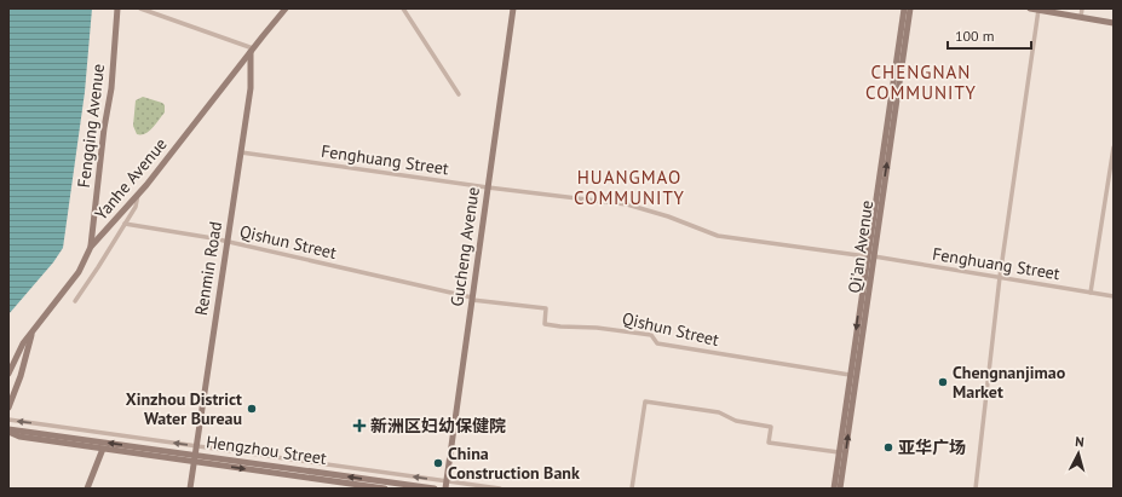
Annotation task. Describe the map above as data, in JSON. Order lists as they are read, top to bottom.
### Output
{
  "streets": {
    "main road": [
      "Fengqing Avenue",
      "Yanhe Avenue",
      "Gucheng Avenue",
      "Qi'an Avenue",
      "Renmin Road",
      "Hengzhou Street"
    ],
    "street": ["Fenghuang Street", "Qishun Street"]
  },
  "crossings": [
    ["Fengqing Avenue", "Yanhe Avenue"],
    ["Fenghuang Street", "Gucheng Avenue"],
    ["Fenghuang Street", "Qi'an Avenue"],
    ["Fenghuang Street", "Renmin Road"],
    ["Yanhe Avenue", "Renmin Road"],
    ["Qishun Street", "Gucheng Avenue"],
    ["Qishun Street", "Qi'an Avenue"],
    ["Qishun Street", "Renmin Road"],
    ["Renmin Road", "Hengzhou Street"]
  ],
  "districts": ["CHENGNAN COMMUNITY", "HUANGMAO COMMUNITY"],
  "places": {
    "other": [
      "Chengnanjimao Market",
      "Xinzhou District Water Bureau",
      "亚华广场",
      "China Construction Bank"
    ],
    "health": ["新洲区妇幼保健院"]
  },
  "scale_bar": "100 m",
  "north": "top"
}
